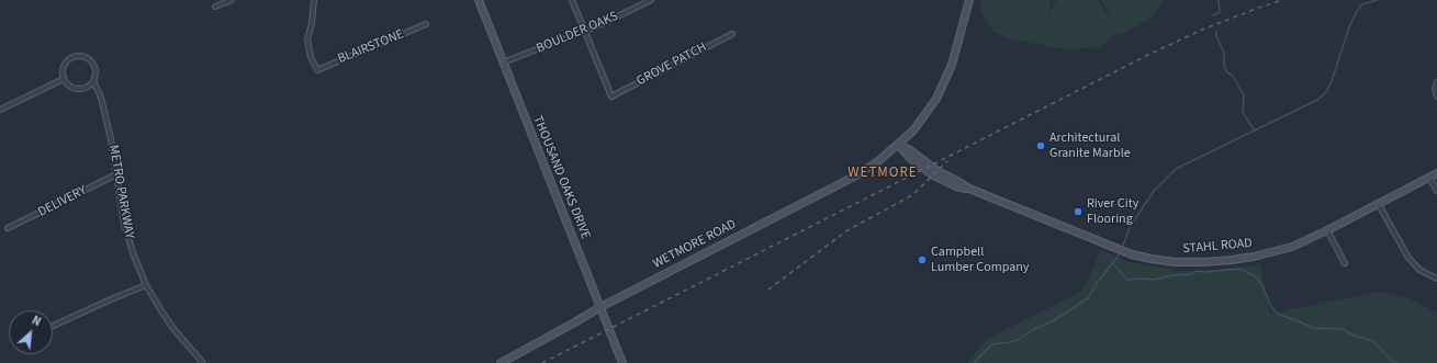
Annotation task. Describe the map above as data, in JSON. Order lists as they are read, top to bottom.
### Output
{
  "streets": {
    "main road": ["THOUSAND OAKS DRIVE", "WETMORE ROAD", "STAHL ROAD"],
    "street": [
      "BOULDER OAKS",
      "BLAIRSTONE",
      "GROVE PATCH",
      "METRO PARKWAY",
      "DELIVERY"
    ]
  },
  "crossings": [
    ["BOULDER OAKS", "GROVE PATCH"],
    ["BOULDER OAKS", "THOUSAND OAKS DRIVE"],
    ["THOUSAND OAKS DRIVE", "WETMORE ROAD"],
    ["METRO PARKWAY", "DELIVERY"],
    ["WETMORE ROAD", "STAHL ROAD"]
  ],
  "districts": ["WETMORE"],
  "places": ["Architectural Granite Marble", "River City Flooring", "Campbell Lumber Company"],
  "north": "top right"
}
